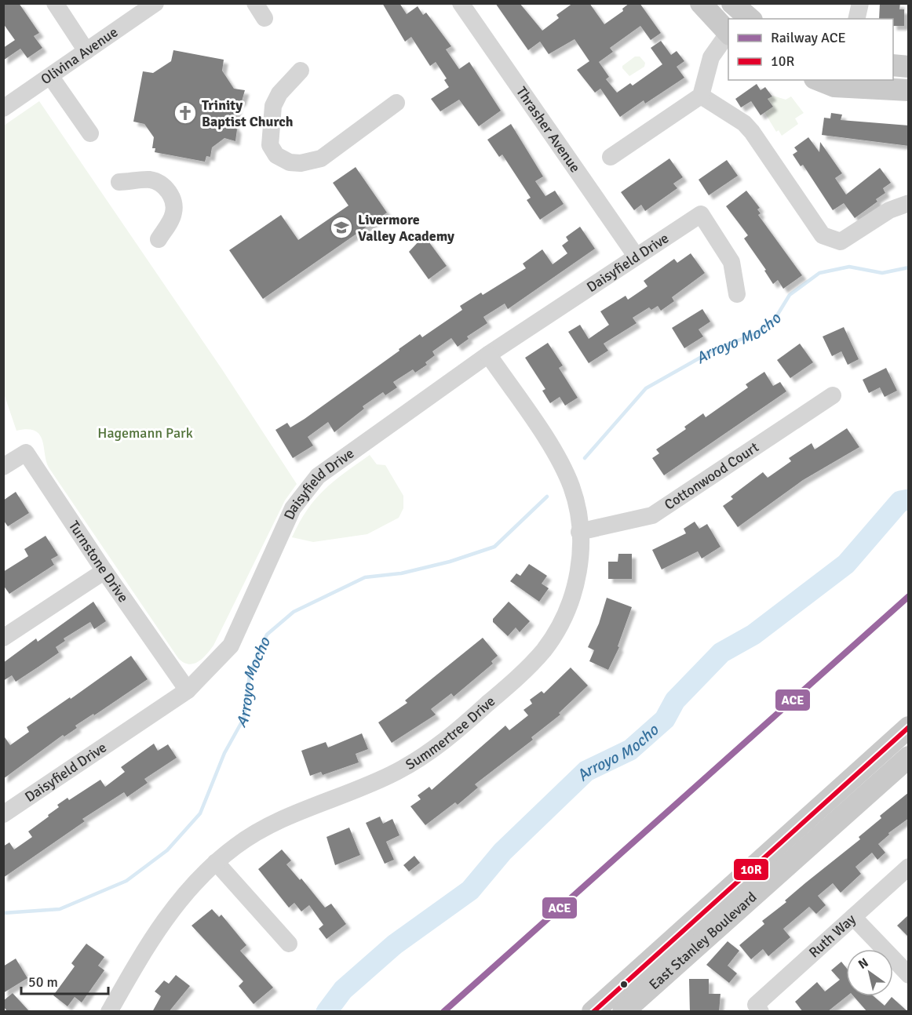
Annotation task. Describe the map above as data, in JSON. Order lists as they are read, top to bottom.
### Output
{
  "streets": {
    "main road": ["East Stanley Boulevard"],
    "street": [
      "Olivina Avenue",
      "Thrasher Avenue",
      "Daisyfield Drive",
      "Cottonwood Court",
      "Turnstone Drive",
      "Summertree Drive",
      "Ruth Way"
    ]
  },
  "crossings": [
    ["Thrasher Avenue", "Daisyfield Drive"],
    ["Daisyfield Drive", "Turnstone Drive"],
    ["Daisyfield Drive", "Summertree Drive"],
    ["Cottonwood Court", "Summertree Drive"]
  ],
  "water": ["Arroyo Mocho"],
  "parks": ["Hagemann Park"],
  "places": {
    "church": ["Trinity Baptist Church"],
    "school or university": ["Livermore Valley Academy"]
  },
  "lines": ["rail line ACE", "transit line 10R"],
  "legend": ["Railway ACE", "10R"],
  "scale_bar": "50 m",
  "north": "top left"
}
